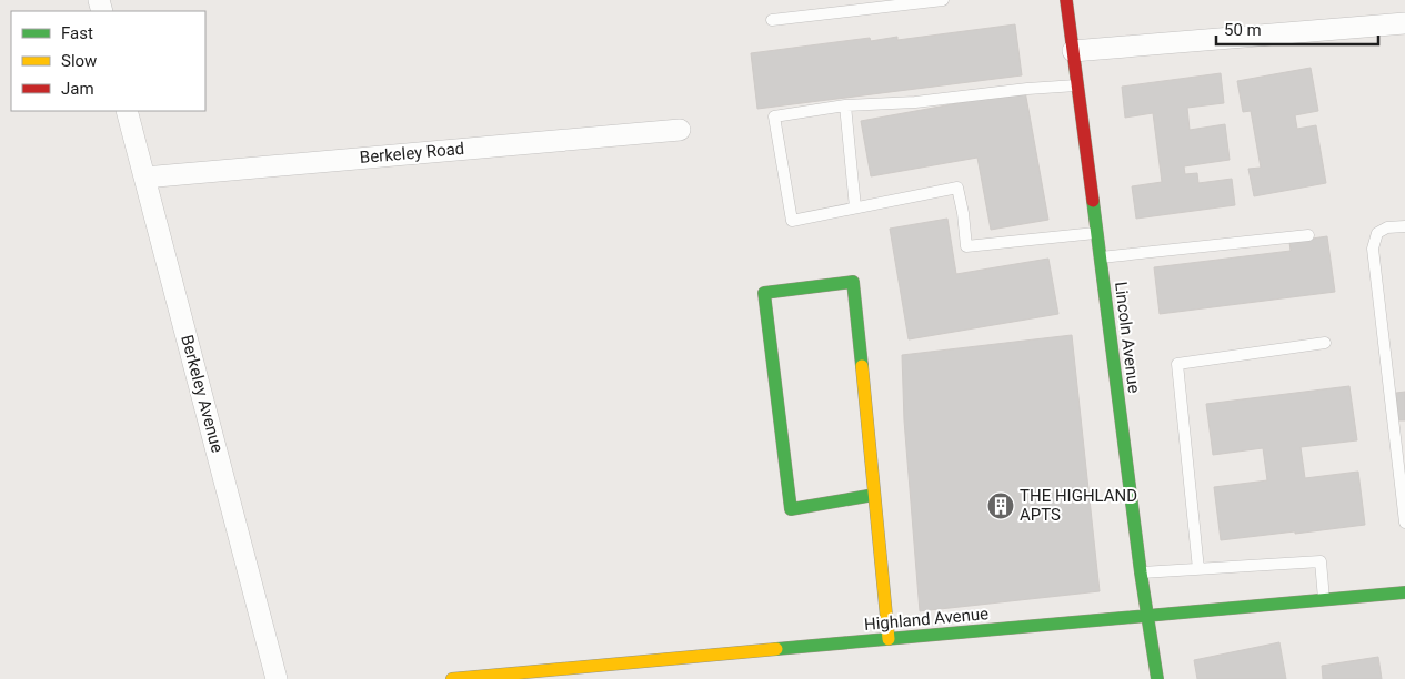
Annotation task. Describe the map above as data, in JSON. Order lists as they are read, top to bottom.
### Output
{
  "streets": {
    "street": [
      "Berkeley Road",
      "Lincoln Avenue",
      "Berkeley Avenue",
      "Highland Avenue"
    ]
  },
  "crossings": [
    ["Berkeley Road", "Berkeley Avenue"],
    ["Lincoln Avenue", "Highland Avenue"]
  ],
  "places": {
    "building": ["THE HIGHLAND APTS"]
  },
  "legend": ["Fast", "Slow", "Jam"],
  "scale_bar": "50 m"
}
